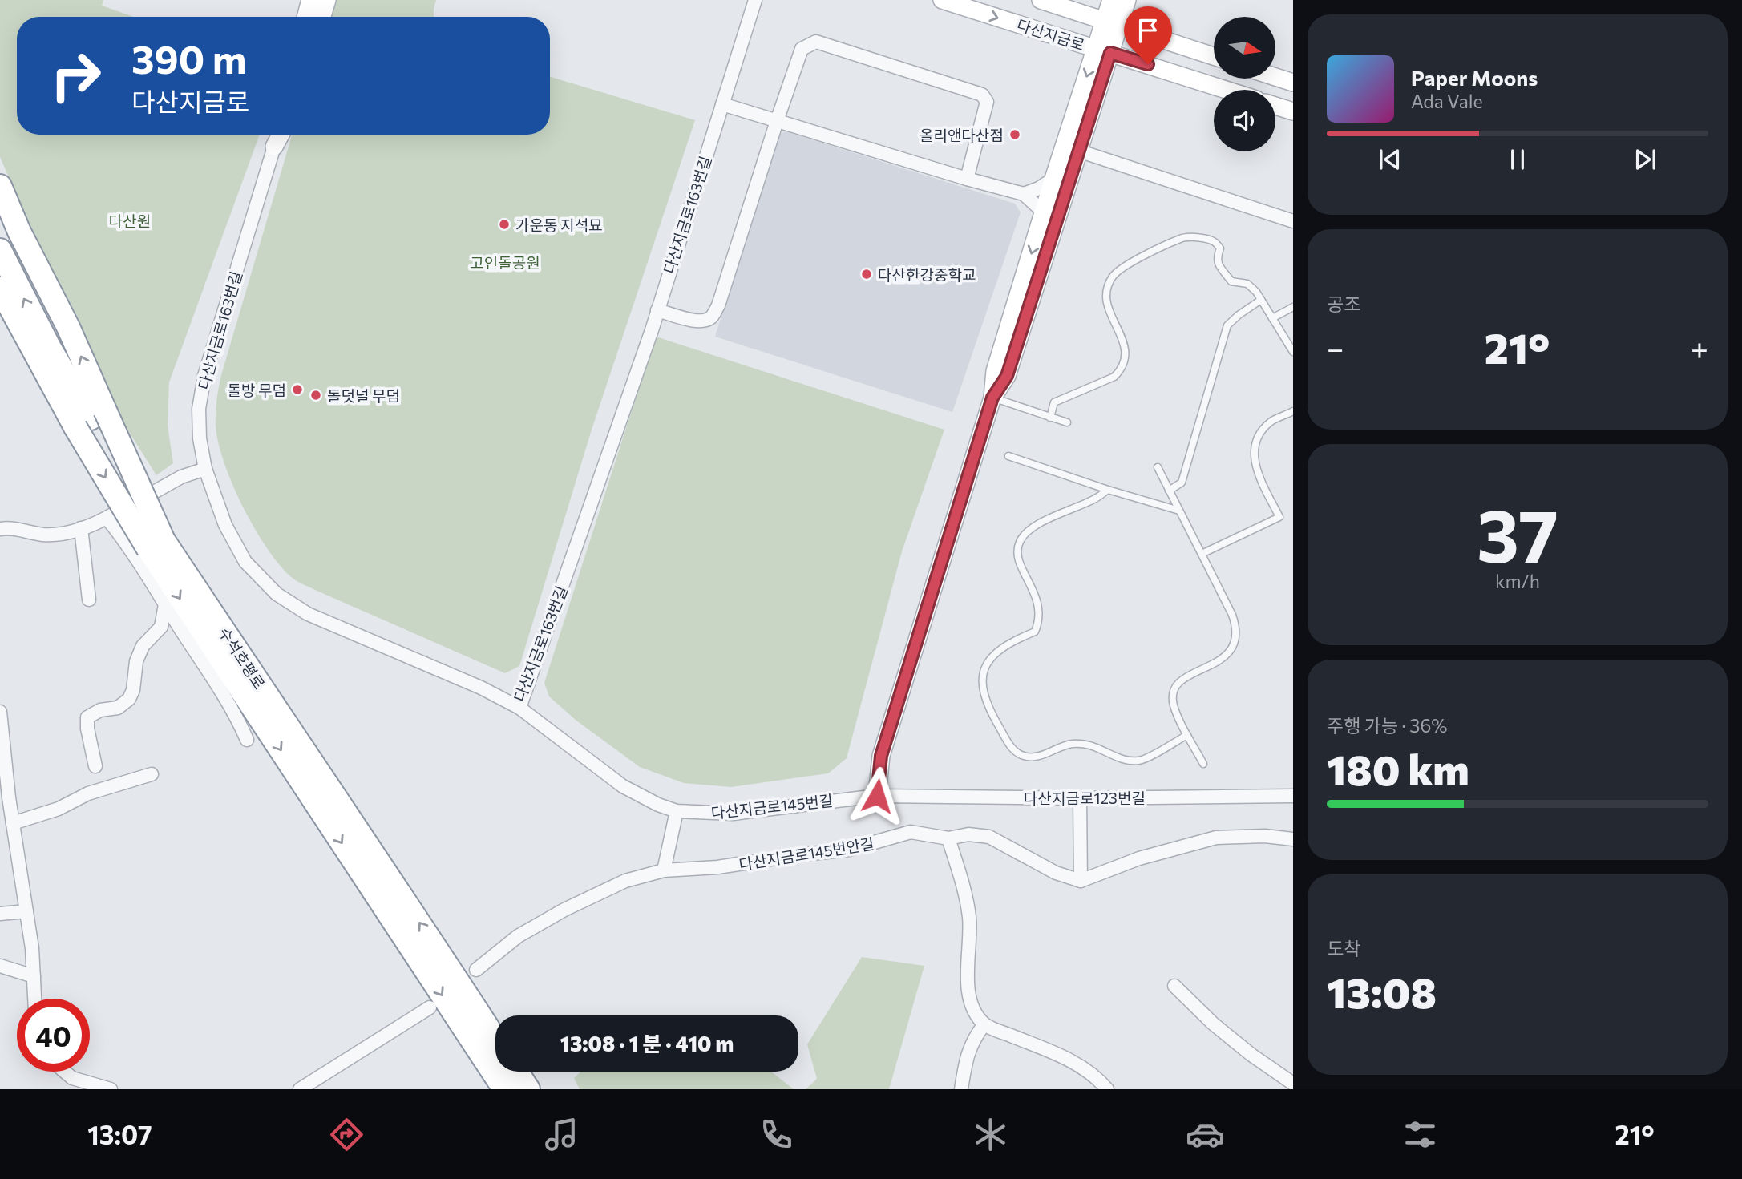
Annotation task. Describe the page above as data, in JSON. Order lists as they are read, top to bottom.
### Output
{
  "streets": {
    "highway": ["수석호평로"],
    "street": [
      "다산지금로",
      "다산지금로163번길",
      "다산지금로123번길",
      "다산지금로145번길",
      "다산지금로145번안길"
    ]
  },
  "crossings": [
    ["다산지금로163번길", "다산지금로145번길"],
    ["다산지금로123번길", "다산지금로145번길"]
  ],
  "parks": ["다산원", "고인돌공원"],
  "places": [
    "올리앤다산점",
    "가운동 지석묘",
    "다산한강중학교",
    "돌방 무덤",
    "돌덧널 무덤"
  ],
  "north": "right",
  "page": {
    "turn": ["390 m", "다산지금로"],
    "song": ["Paper Moons", "Ada Vale"],
    "tile": [
      "공조",
      ["37", "km/h"],
      ["주행 가능 · 36%", "180 km"],
      ["도착", "13:08"]
    ],
    "heat": ["−", "21°", "+"],
    "limit": "40",
    "trip": "13:08 · 1 분 · 410 m",
    "tabs": ["13:07", "21°"]
  }
}
